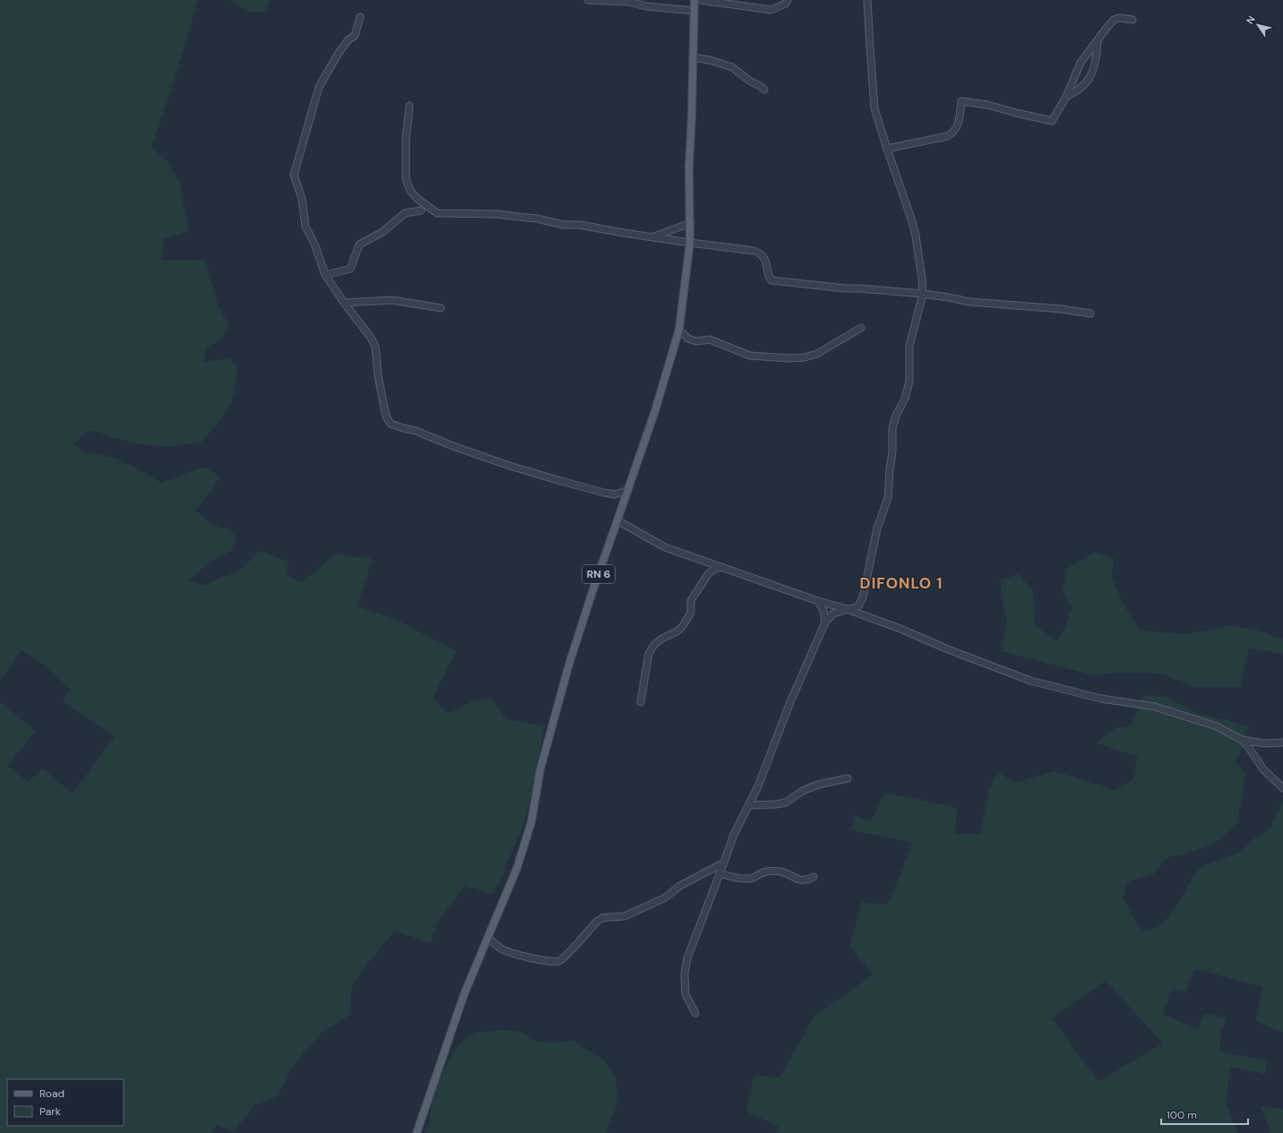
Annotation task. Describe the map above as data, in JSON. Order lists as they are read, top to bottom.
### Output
{
  "streets": {
    "main road": ["RN 6"]
  },
  "districts": ["DIFONLO 1"],
  "legend": ["Road", "Park"],
  "scale_bar": "100 m",
  "north": "top left"
}
